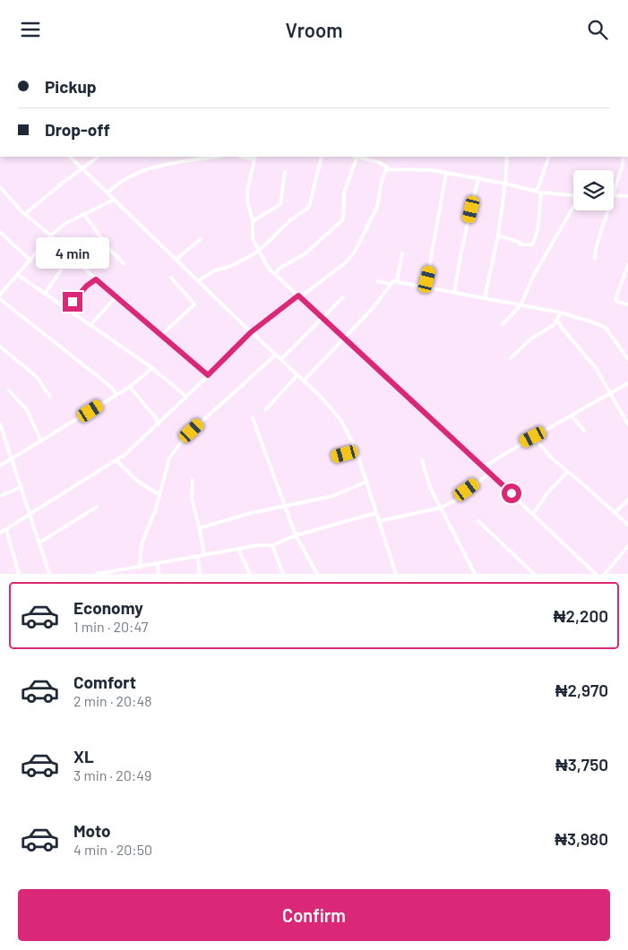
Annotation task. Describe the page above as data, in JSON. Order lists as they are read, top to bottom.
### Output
{
  "page": {
    "header": "Vroom",
    "banner": ["Pickup", "Drop-off"],
    "bubble": "4 min",
    "list": [
      {
        "name": "Economy",
        "note": "1 min · 20:47",
        "value": "₦2,200"
      },
      {
        "name": "Comfort",
        "note": "2 min · 20:48",
        "value": "₦2,970"
      },
      {
        "name": "XL",
        "note": "3 min · 20:49",
        "value": "₦3,750"
      },
      {
        "name": "Moto",
        "note": "4 min · 20:50",
        "value": "₦3,980"
      }
    ],
    "buttons": "Confirm"
  }
}
